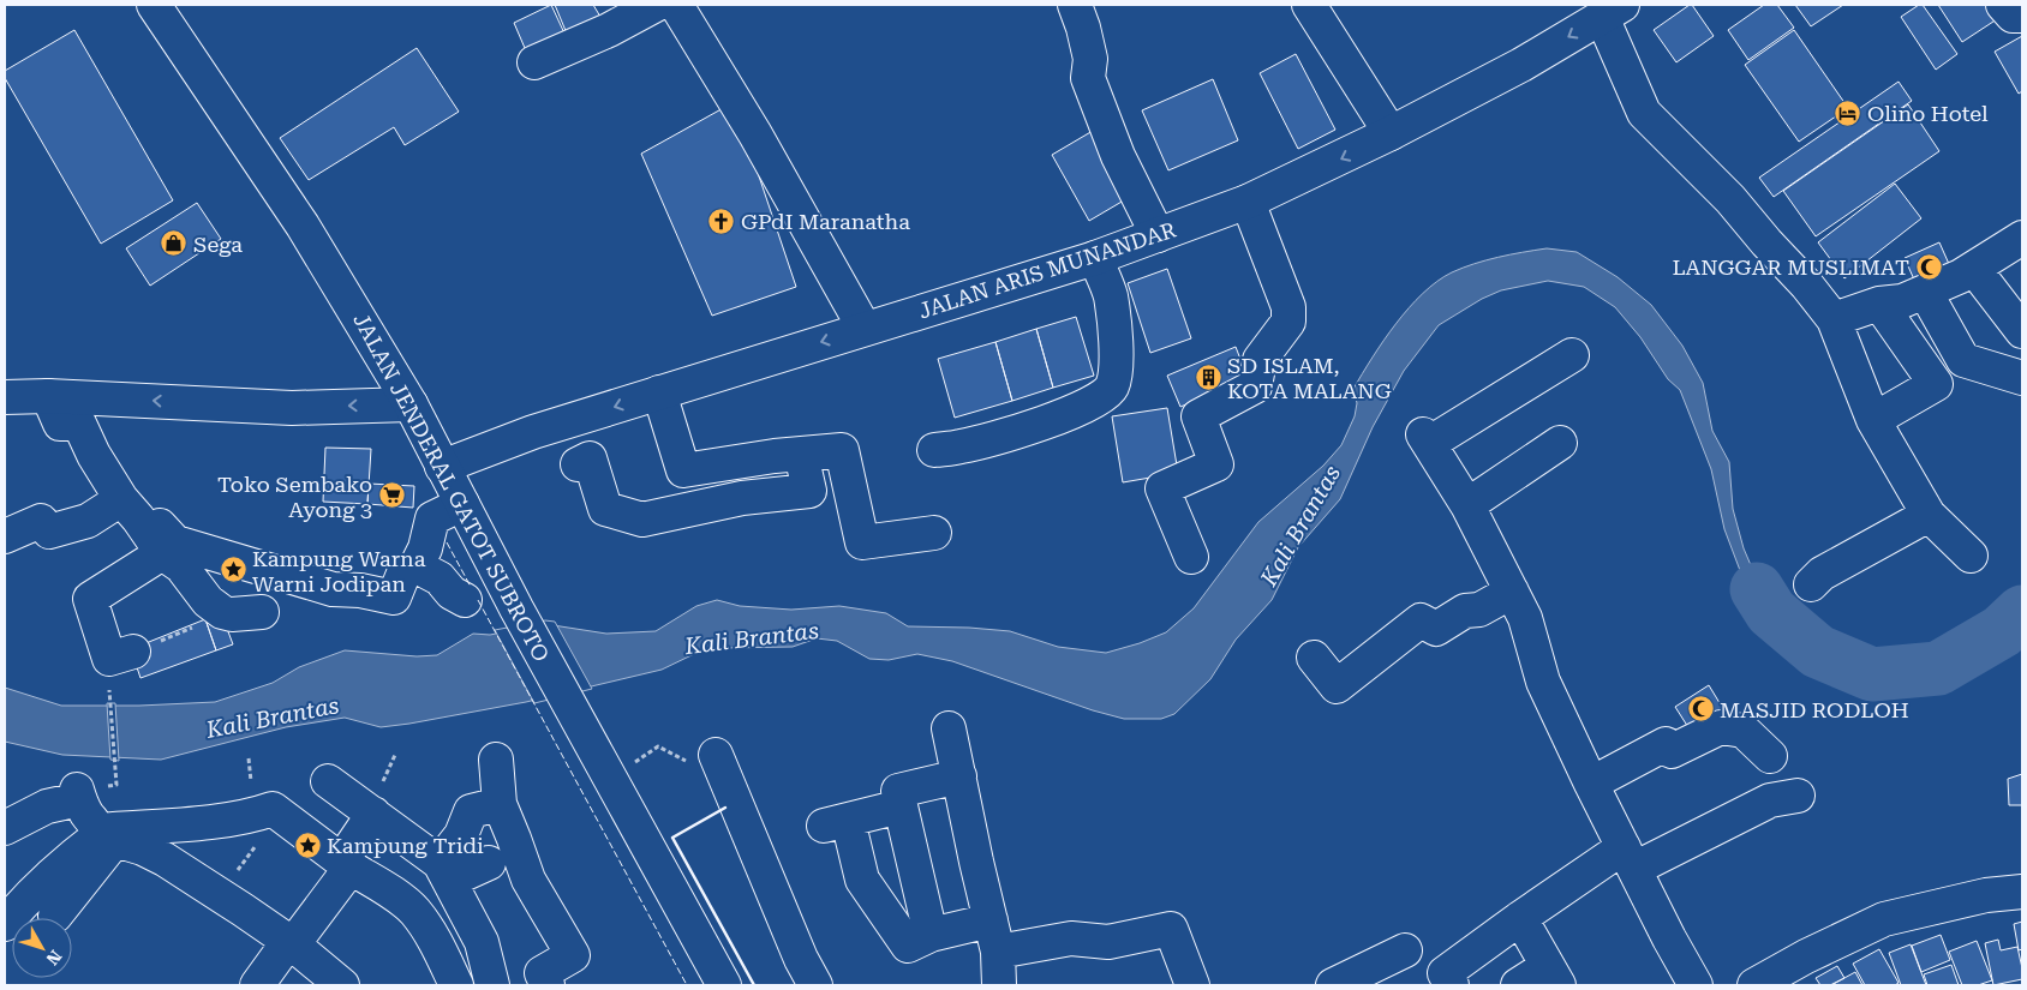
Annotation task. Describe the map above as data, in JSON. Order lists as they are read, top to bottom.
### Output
{
  "streets": {
    "main road": ["JALAN ARIS MUNANDAR", "JALAN JENDERAL GATOT SUBROTO"]
  },
  "crossings": [
    ["JALAN ARIS MUNANDAR", "JALAN JENDERAL GATOT SUBROTO"]
  ],
  "one_way": ["JALAN ARIS MUNANDAR"],
  "water": ["Kali Brantas"],
  "places": {
    "hotel": ["Olino Hotel"],
    "church": ["GPdI Maranatha"],
    "shop": ["Sega"],
    "mosque": ["LANGGAR MUSLIMAT", "MASJID RODLOH"],
    "building": ["SD ISLAM, KOTA MALANG"],
    "supermarket": ["Toko Sembako Ayong 3"],
    "place": ["Kampung Warna Warni Jodipan", "Kampung Tridi"]
  },
  "north": "bottom right"
}
